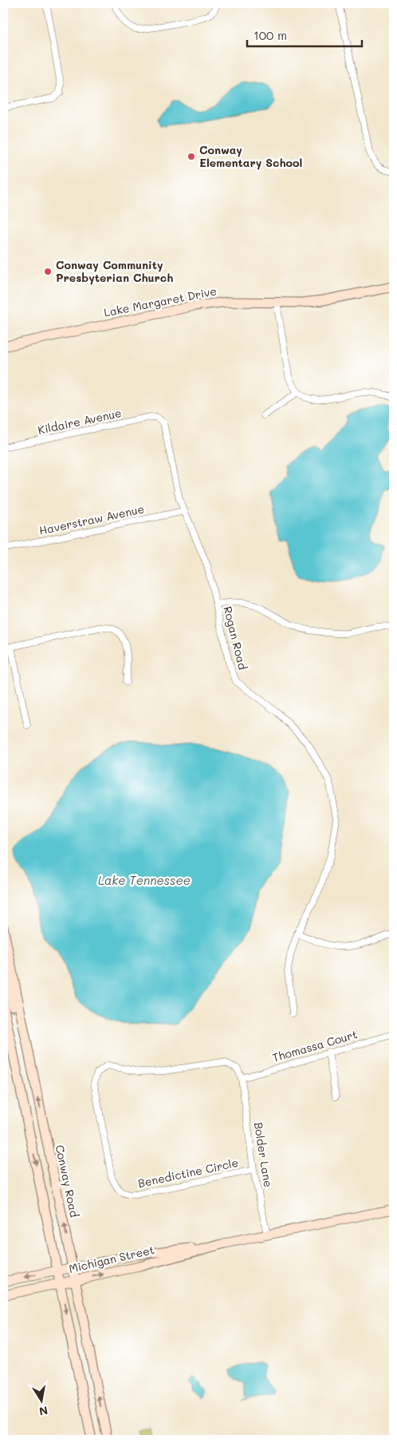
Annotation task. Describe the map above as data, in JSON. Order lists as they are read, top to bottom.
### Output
{
  "streets": {
    "street": [
      "Lake Margaret Drive",
      "Kildaire Avenue",
      "Haverstraw Avenue",
      "Rogan Road",
      "Thomassa Court",
      "Bolder Lane",
      "Benedictine Circle",
      "Conway Road",
      "Michigan Street"
    ]
  },
  "crossings": [
    ["Kildaire Avenue", "Rogan Road"],
    ["Haverstraw Avenue", "Rogan Road"],
    ["Thomassa Court", "Bolder Lane"],
    ["Thomassa Court", "Benedictine Circle"],
    ["Bolder Lane", "Benedictine Circle"],
    ["Bolder Lane", "Michigan Street"],
    ["Conway Road", "Michigan Street"]
  ],
  "water": ["Lake Tennessee"],
  "places": ["Conway Elementary School", "Conway Community Presbyterian Church"],
  "scale_bar": "100 m",
  "north": "bottom"
}
